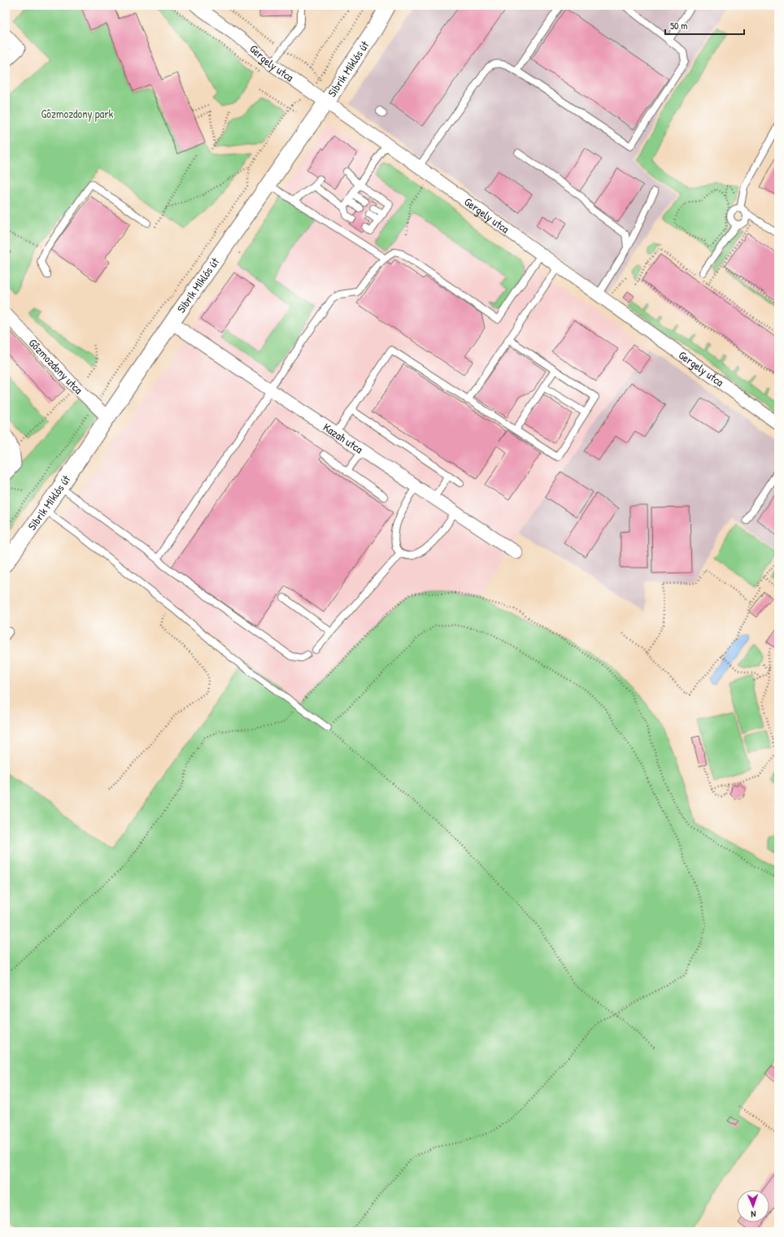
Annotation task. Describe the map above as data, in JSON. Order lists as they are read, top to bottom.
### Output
{
  "streets": {
    "street": [
      "Gergely utca",
      "Sibrik Miklós út",
      "Gőzmozdony utca",
      "Kazah utca"
    ]
  },
  "crossings": [
    ["Gergely utca", "Sibrik Miklós út"],
    ["Sibrik Miklós út", "Gőzmozdony utca"],
    ["Sibrik Miklós út", "Kazah utca"]
  ],
  "parks": ["Gőzmozdony park"],
  "scale_bar": "50 m",
  "north": "bottom"
}
